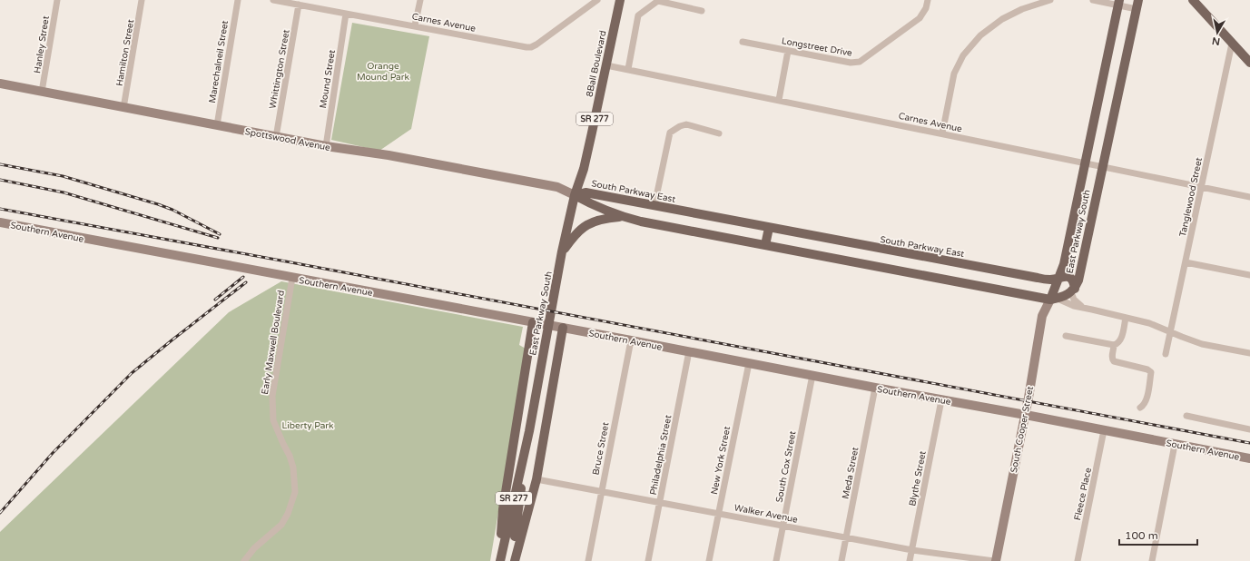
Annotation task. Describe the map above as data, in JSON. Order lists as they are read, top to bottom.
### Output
{
  "streets": {
    "main road": [
      "8Ball Boulevard",
      "SR 277",
      "Spottswood Avenue",
      "South Parkway East",
      "Southern Avenue",
      "East Parkway South",
      "South Cooper Street"
    ],
    "street": [
      "Carnes Avenue",
      "Hanley Street",
      "Longstreet Drive",
      "Hamilton Street",
      "Marechalneil Street",
      "Whittington Street",
      "Mound Street",
      "Tanglewood Street",
      "Early Maxwell Boulevard",
      "Bruce Street",
      "Philadelphia Street",
      "New York Street",
      "South Cox Street",
      "Meda Street",
      "Blythe Street",
      "Fleece Place",
      "Walker Avenue"
    ]
  },
  "crossings": [
    ["Carnes Avenue", "8Ball Boulevard"],
    ["Carnes Avenue", "Whittington Street"],
    ["Carnes Avenue", "Mound Street"],
    ["Carnes Avenue", "Tanglewood Street"],
    ["Carnes Avenue", "East Parkway South"],
    ["Hanley Street", "Spottswood Avenue"],
    ["Hamilton Street", "Spottswood Avenue"],
    ["Marechalneil Street", "Spottswood Avenue"],
    ["8Ball Boulevard", "Spottswood Avenue"],
    ["8Ball Boulevard", "South Parkway East"],
    ["8Ball Boulevard", "East Parkway South"],
    ["Whittington Street", "Spottswood Avenue"],
    ["Mound Street", "Spottswood Avenue"],
    ["Spottswood Avenue", "South Parkway East"],
    ["Spottswood Avenue", "East Parkway South"],
    ["South Parkway East", "East Parkway South"],
    ["Southern Avenue", "Early Maxwell Boulevard"],
    ["Southern Avenue", "South Cooper Street"],
    ["Southern Avenue", "Bruce Street"],
    ["Southern Avenue", "Philadelphia Street"],
    ["Southern Avenue", "New York Street"],
    ["Southern Avenue", "South Cox Street"],
    ["Southern Avenue", "Meda Street"],
    ["Southern Avenue", "Blythe Street"],
    ["Southern Avenue", "Fleece Place"],
    ["East Parkway South", "South Cooper Street"],
    ["South Cooper Street", "Walker Avenue"],
    ["Bruce Street", "Walker Avenue"],
    ["Philadelphia Street", "Walker Avenue"],
    ["New York Street", "Walker Avenue"],
    ["South Cox Street", "Walker Avenue"],
    ["Meda Street", "Walker Avenue"],
    ["Blythe Street", "Walker Avenue"]
  ],
  "parks": ["Orange Mound Park", "Liberty Park"],
  "scale_bar": "100 m",
  "north": "bottom"
}
